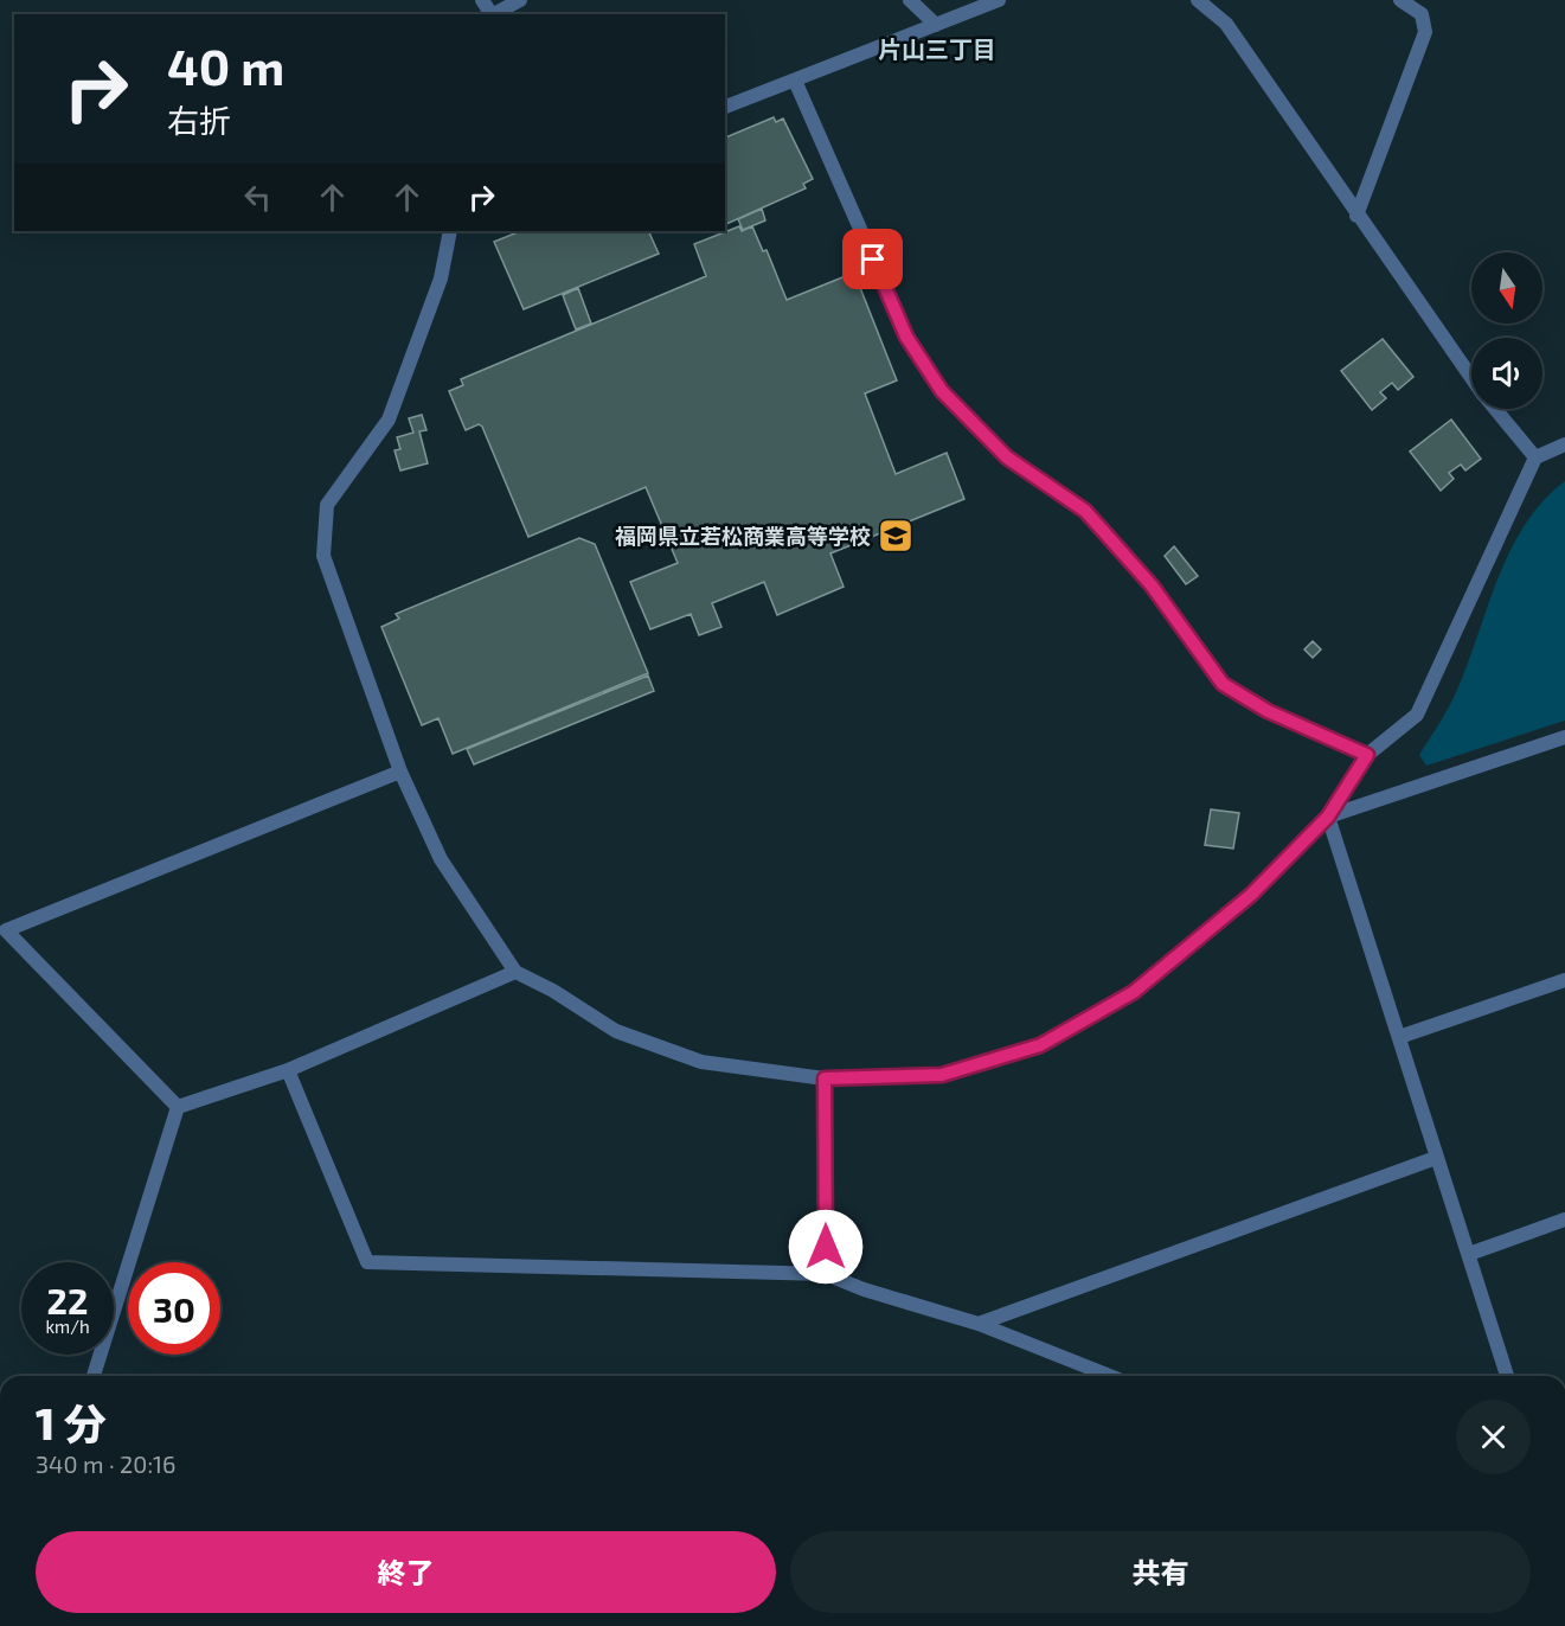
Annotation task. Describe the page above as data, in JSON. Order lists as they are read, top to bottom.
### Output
{
  "districts": ["片山三丁目"],
  "places": {
    "school or university": ["福岡県立若松商業高等学校"]
  },
  "north": "bottom",
  "page": {
    "turn": ["40 m", "右折"],
    "speed": "22 km/h",
    "limit": "30",
    "heading": ["1 分", "340 m · 20:16"],
    "buttons": ["終了", "共有"]
  }
}
